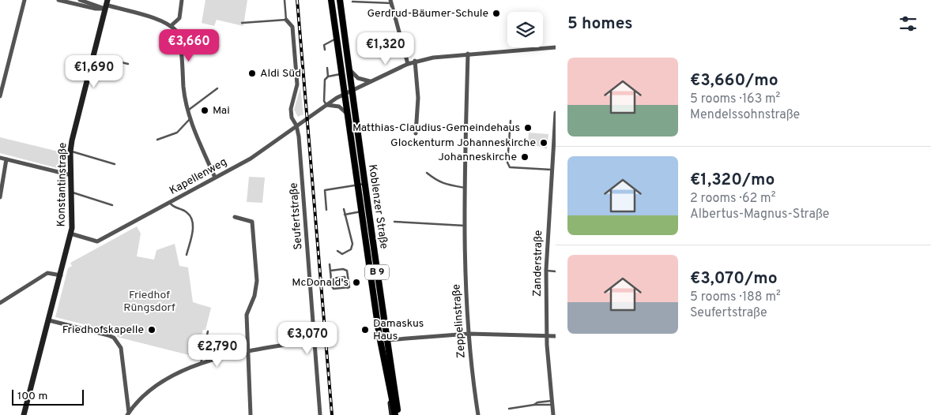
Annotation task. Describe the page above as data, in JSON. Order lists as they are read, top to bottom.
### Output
{
  "streets": {
    "main road": ["Konstantinstraße", "Koblenzer Straße", "B 9"],
    "street": [
      "Kapellenweg",
      "Seufertstraße",
      "Zanderstraße",
      "Zeppelinstraße"
    ]
  },
  "crossings": [
    ["Kapellenweg", "Konstantinstraße"],
    ["Kapellenweg", "Koblenzer Straße"],
    ["Kapellenweg", "Seufertstraße"],
    ["Kapellenweg", "Zeppelinstraße"],
    ["Koblenzer Straße", "B 9"]
  ],
  "parks": ["Friedhof Rüngsdorf"],
  "places": [
    "Gerdrud-Bäumer-Schule",
    "Aldi Süd",
    "Mai",
    "Matthias-Claudius-Gemeindehaus",
    "Glockenturm Johanneskirche",
    "Johanneskirche",
    "McDonald's",
    "Friedhofskapelle",
    "Damaskus Haus"
  ],
  "scale_bar": "100 m",
  "page": {
    "heading": "5 homes",
    "price": [
      "€3,660",
      "€1,320",
      "€1,690",
      "€3,070",
      "€2,790"
    ],
    "list": [
      {
        "name": "€3,660/mo",
        "note": "5 rooms · 163 m² · Mendelssohnstraße"
      },
      {
        "name": "€1,320/mo",
        "note": "2 rooms · 62 m² · Albertus-Magnus-Straße"
      },
      {
        "name": "€3,070/mo",
        "note": "5 rooms · 188 m² · Seufertstraße"
      }
    ],
    "scale": "100 m"
  }
}
